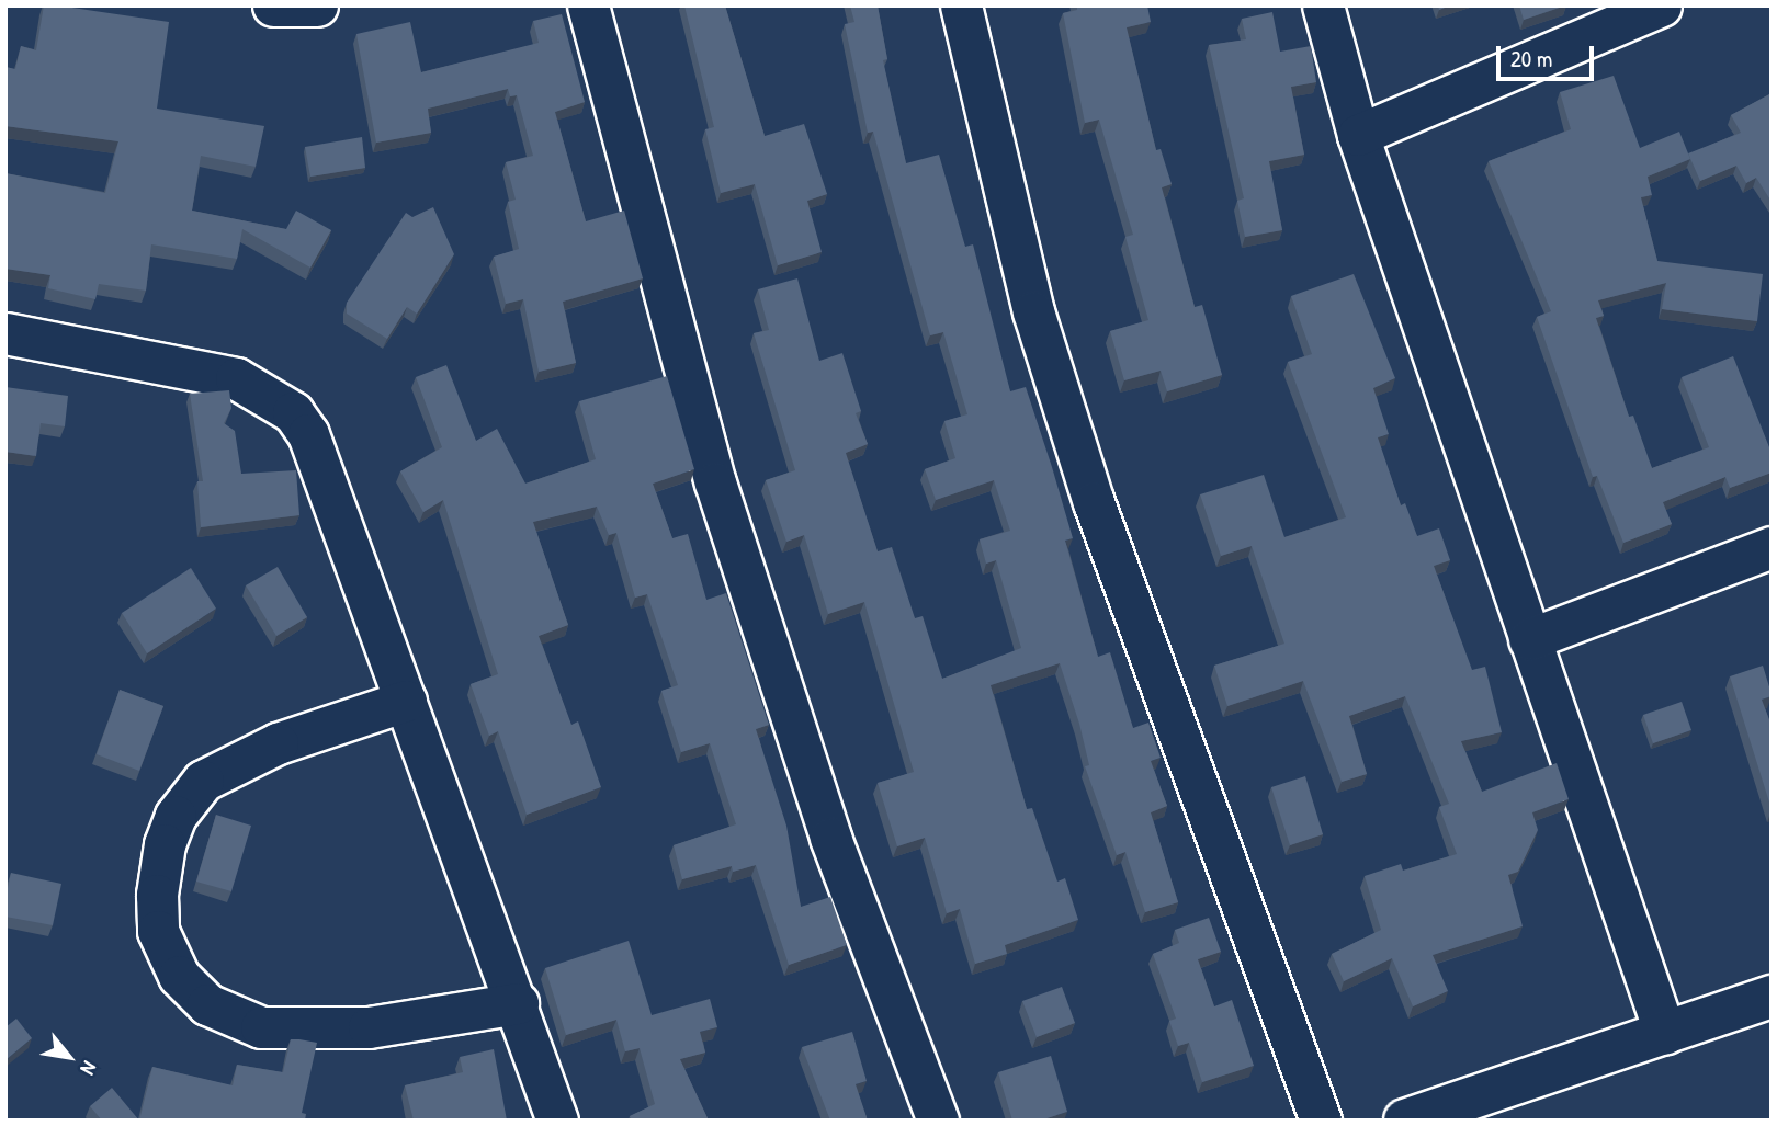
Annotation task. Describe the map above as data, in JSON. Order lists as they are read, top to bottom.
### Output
{
  "scale_bar": "20 m",
  "north": "bottom right"
}
